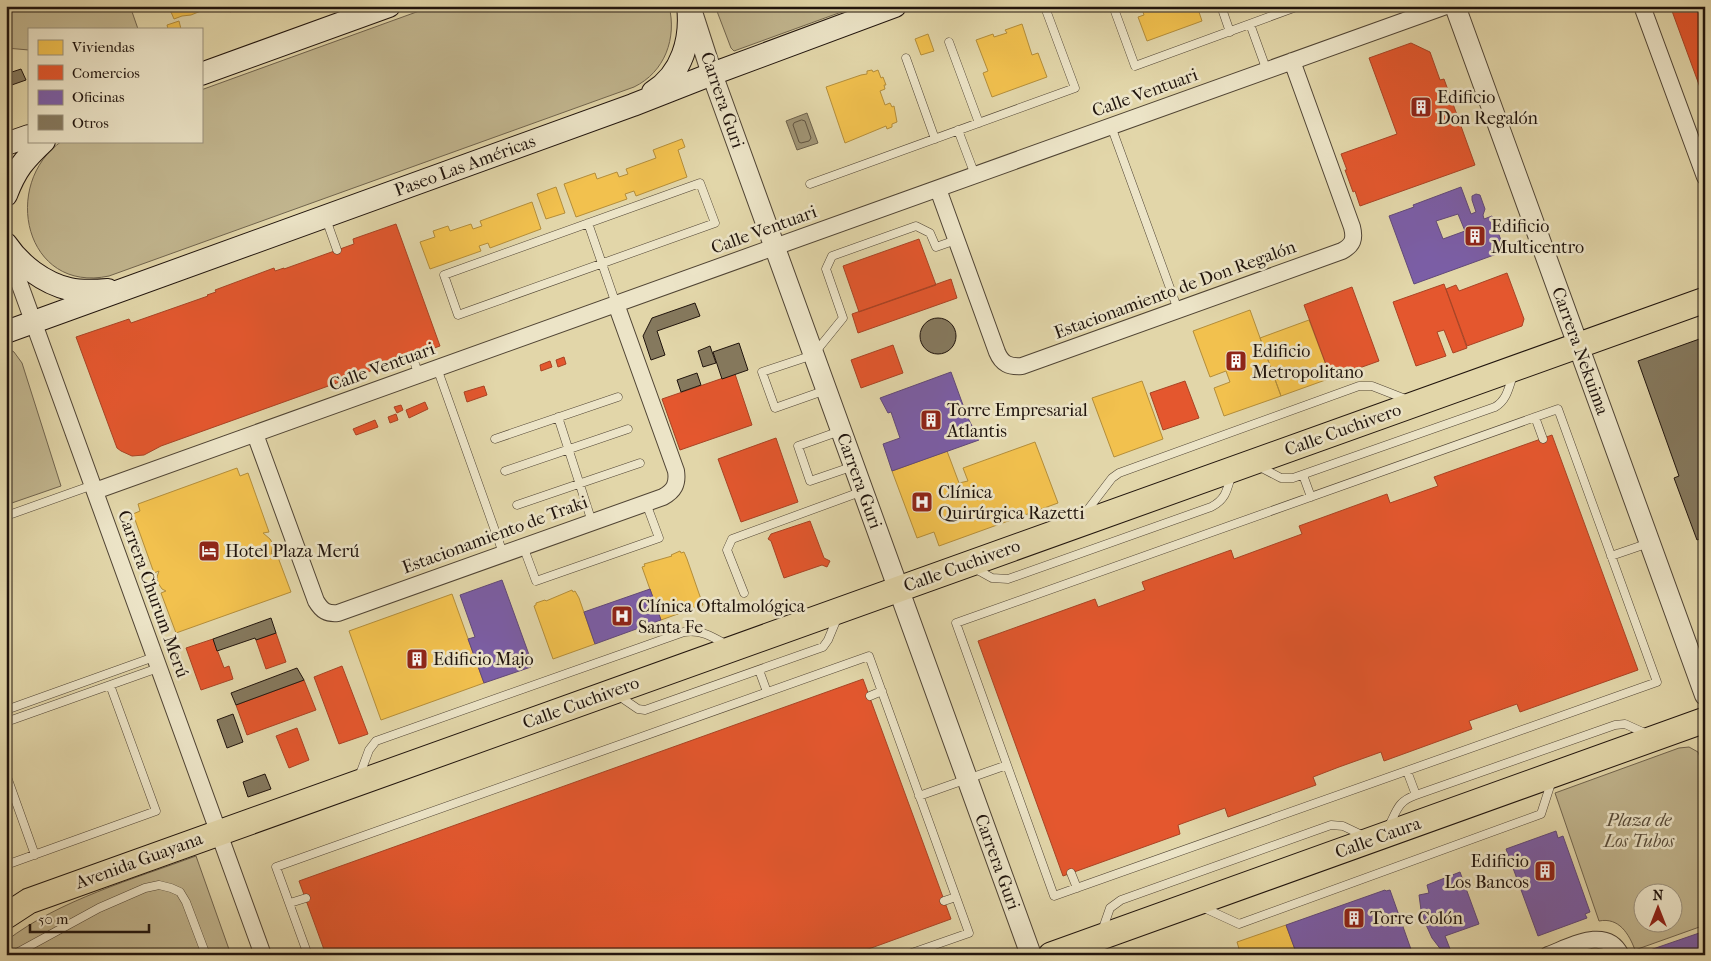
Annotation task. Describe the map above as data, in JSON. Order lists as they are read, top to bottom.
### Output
{
  "streets": {
    "main road": [
      "Paseo Las Américas",
      "Calle Cuchivero",
      "Calle Caura",
      "Avenida Guayana"
    ],
    "street": [
      "Calle Ventuari",
      "Carrera Guri",
      "Estacionamiento de Don Regalón",
      "Carrera Nekuima",
      "Estacionamiento de Traki",
      "Carrera Churum Merú"
    ]
  },
  "crossings": [
    ["Calle Ventuari", "Carrera Guri"],
    ["Calle Ventuari", "Estacionamiento de Don Regalón"],
    ["Calle Ventuari", "Estacionamiento de Traki"],
    ["Calle Ventuari", "Carrera Churum Merú"],
    ["Carrera Guri", "Paseo Las Américas"],
    ["Carrera Guri", "Calle Cuchivero"],
    ["Paseo Las Américas", "Carrera Churum Merú"],
    ["Carrera Nekuima", "Calle Cuchivero"],
    ["Calle Cuchivero", "Carrera Churum Merú"],
    ["Calle Cuchivero", "Avenida Guayana"],
    ["Carrera Churum Merú", "Avenida Guayana"]
  ],
  "parks": ["Plaza de Los Tubos"],
  "places": {
    "building": [
      "Edificio Don Regalón",
      "Edificio Multicentro",
      "Edificio Metropolitano",
      "Torre Empresarial Atlantis",
      "Edificio Majo",
      "Edificio Los Bancos",
      "Torre Colón"
    ],
    "hospital": ["Clínica Quirúrgica Razetti", "Clínica Oftalmológica Santa Fe"],
    "hotel": ["Hotel Plaza Merú"]
  },
  "legend": [
    "Viviendas",
    "Comercios",
    "Oficinas",
    "Otros"
  ],
  "scale_bar": "50 m",
  "north": "top"
}
